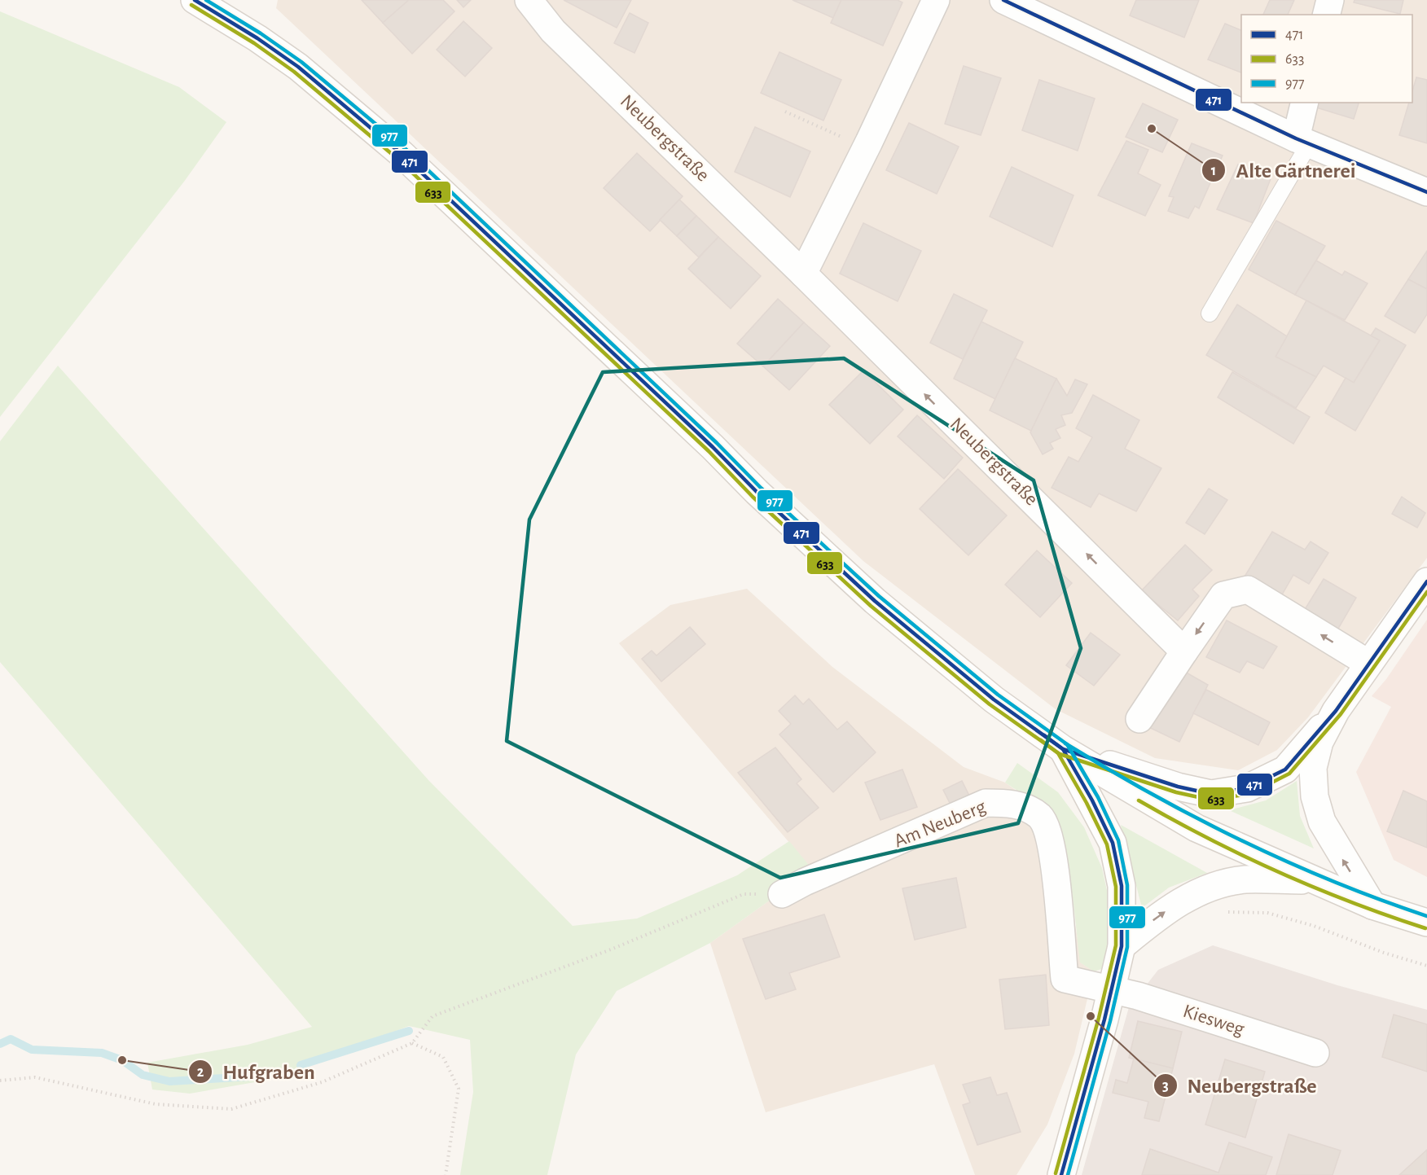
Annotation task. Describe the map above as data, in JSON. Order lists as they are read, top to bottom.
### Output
{
  "streets": {
    "main road": ["Neubergstraße", "Am Neuberg", "Kiesweg"]
  },
  "crossings": [
    ["Am Neuberg", "Kiesweg"]
  ],
  "places": ["Alte Gärtnerei", "Neubergstraße", "Hufgraben"],
  "lines": ["transit line 471", "transit line 977", "transit line 633"],
  "legend": ["471", "633", "977"]
}
